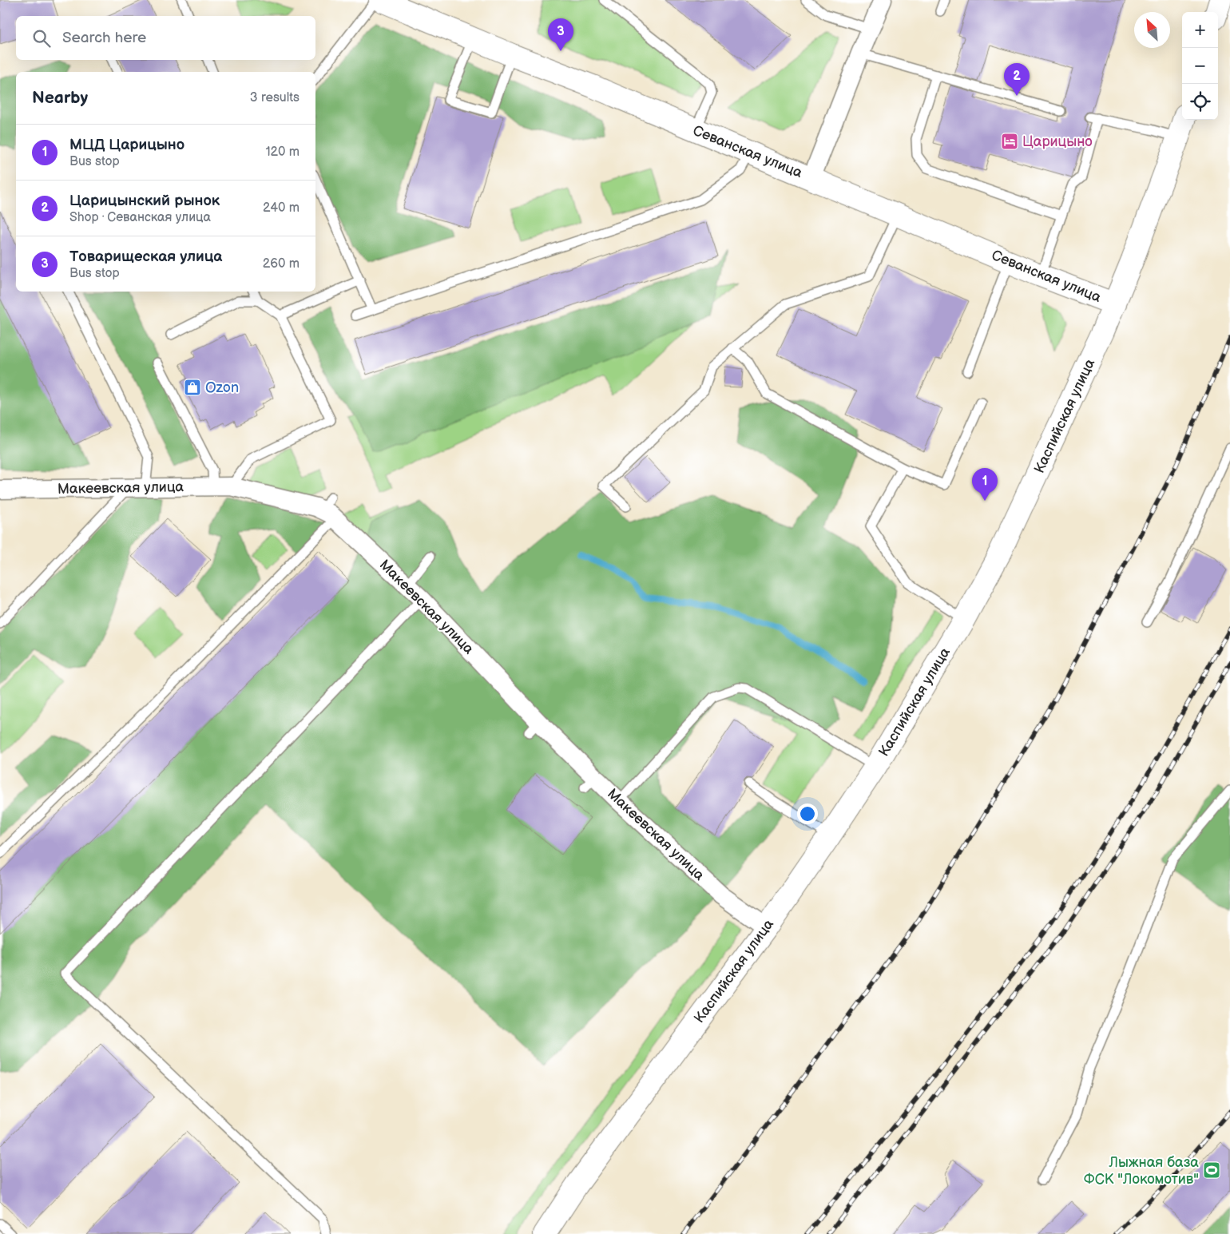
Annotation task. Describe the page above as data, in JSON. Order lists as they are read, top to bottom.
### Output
{
  "streets": {
    "main road": ["Севанская улица", "Каспийская улица"],
    "street": ["Макеевская улица"]
  },
  "crossings": [
    ["Севанская улица", "Каспийская улица"],
    ["Каспийская улица", "Макеевская улица"]
  ],
  "places": {
    "hotel": ["Царицыно"],
    "shop": ["Ozon"],
    "sports": ["Лыжная база ФСК \"Локомотив\""]
  },
  "north": "top left",
  "page": {
    "map_buttons": ["+", "−"],
    "search": "Search here",
    "pins": ["3", "2", "1"],
    "heading": ["Nearby", "3 results"],
    "list": [
      {
        "mark": "1",
        "name": "МЦД Царицыно",
        "note": "Bus stop",
        "value": "120 m"
      },
      {
        "mark": "2",
        "name": "Царицынский рынок",
        "note": "Shop · Севанская улица",
        "value": "240 m"
      },
      {
        "mark": "3",
        "name": "Товарищеская улица",
        "note": "Bus stop",
        "value": "260 m"
      }
    ]
  }
}
